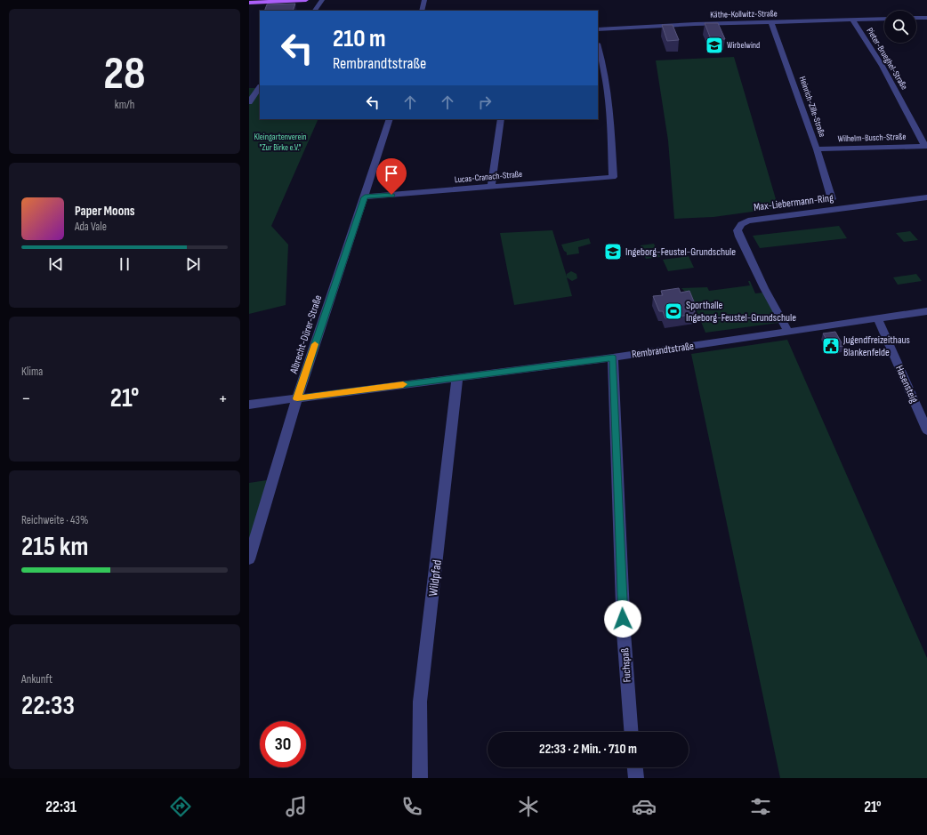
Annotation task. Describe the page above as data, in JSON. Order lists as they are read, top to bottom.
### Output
{
  "streets": {
    "street": [
      "Käthe-Kollwitz-Straße",
      "Pieter-Brueghel-Straße",
      "Heinrich-Zille-Straße",
      "Wilhelm-Busch-Straße",
      "Lucas-Cranach-Straße",
      "Max-Liebermann-Ring",
      "Albrecht-Dürer-Straße",
      "Rembrandtstraße",
      "Hasensteig",
      "Wildpfad",
      "Fuchspaß"
    ]
  },
  "crossings": [
    ["Käthe-Kollwitz-Straße", "Pieter-Brueghel-Straße"],
    ["Käthe-Kollwitz-Straße", "Heinrich-Zille-Straße"],
    ["Pieter-Brueghel-Straße", "Wilhelm-Busch-Straße"],
    ["Heinrich-Zille-Straße", "Wilhelm-Busch-Straße"],
    ["Lucas-Cranach-Straße", "Albrecht-Dürer-Straße"],
    ["Max-Liebermann-Ring", "Rembrandtstraße"],
    ["Albrecht-Dürer-Straße", "Rembrandtstraße"],
    ["Rembrandtstraße", "Hasensteig"],
    ["Rembrandtstraße", "Wildpfad"],
    ["Rembrandtstraße", "Fuchspaß"]
  ],
  "parks": ["Kleingartenverein \"Zur Birke e.V.\""],
  "places": {
    "school or university": ["Wirbelwind", "Ingeborg-Feustel-Grundschule"],
    "sports": ["Sporthalle Ingeborg-Feustel-Grundschule"],
    "public building": ["Jugendfreizeithaus Blankenfelde"]
  },
  "page": {
    "tile": [
      ["28", "km/h"],
      "Klima",
      ["Reichweite · 43%", "215 km"],
      ["Ankunft", "22:33"]
    ],
    "turn": ["210 m", "Rembrandtstraße"],
    "song": ["Paper Moons", "Ada Vale"],
    "heat": ["−", "21°", "+"],
    "limit": "30",
    "trip": "22:33 · 2 Min. · 710 m",
    "tabs": ["22:31", "21°"]
  }
}
